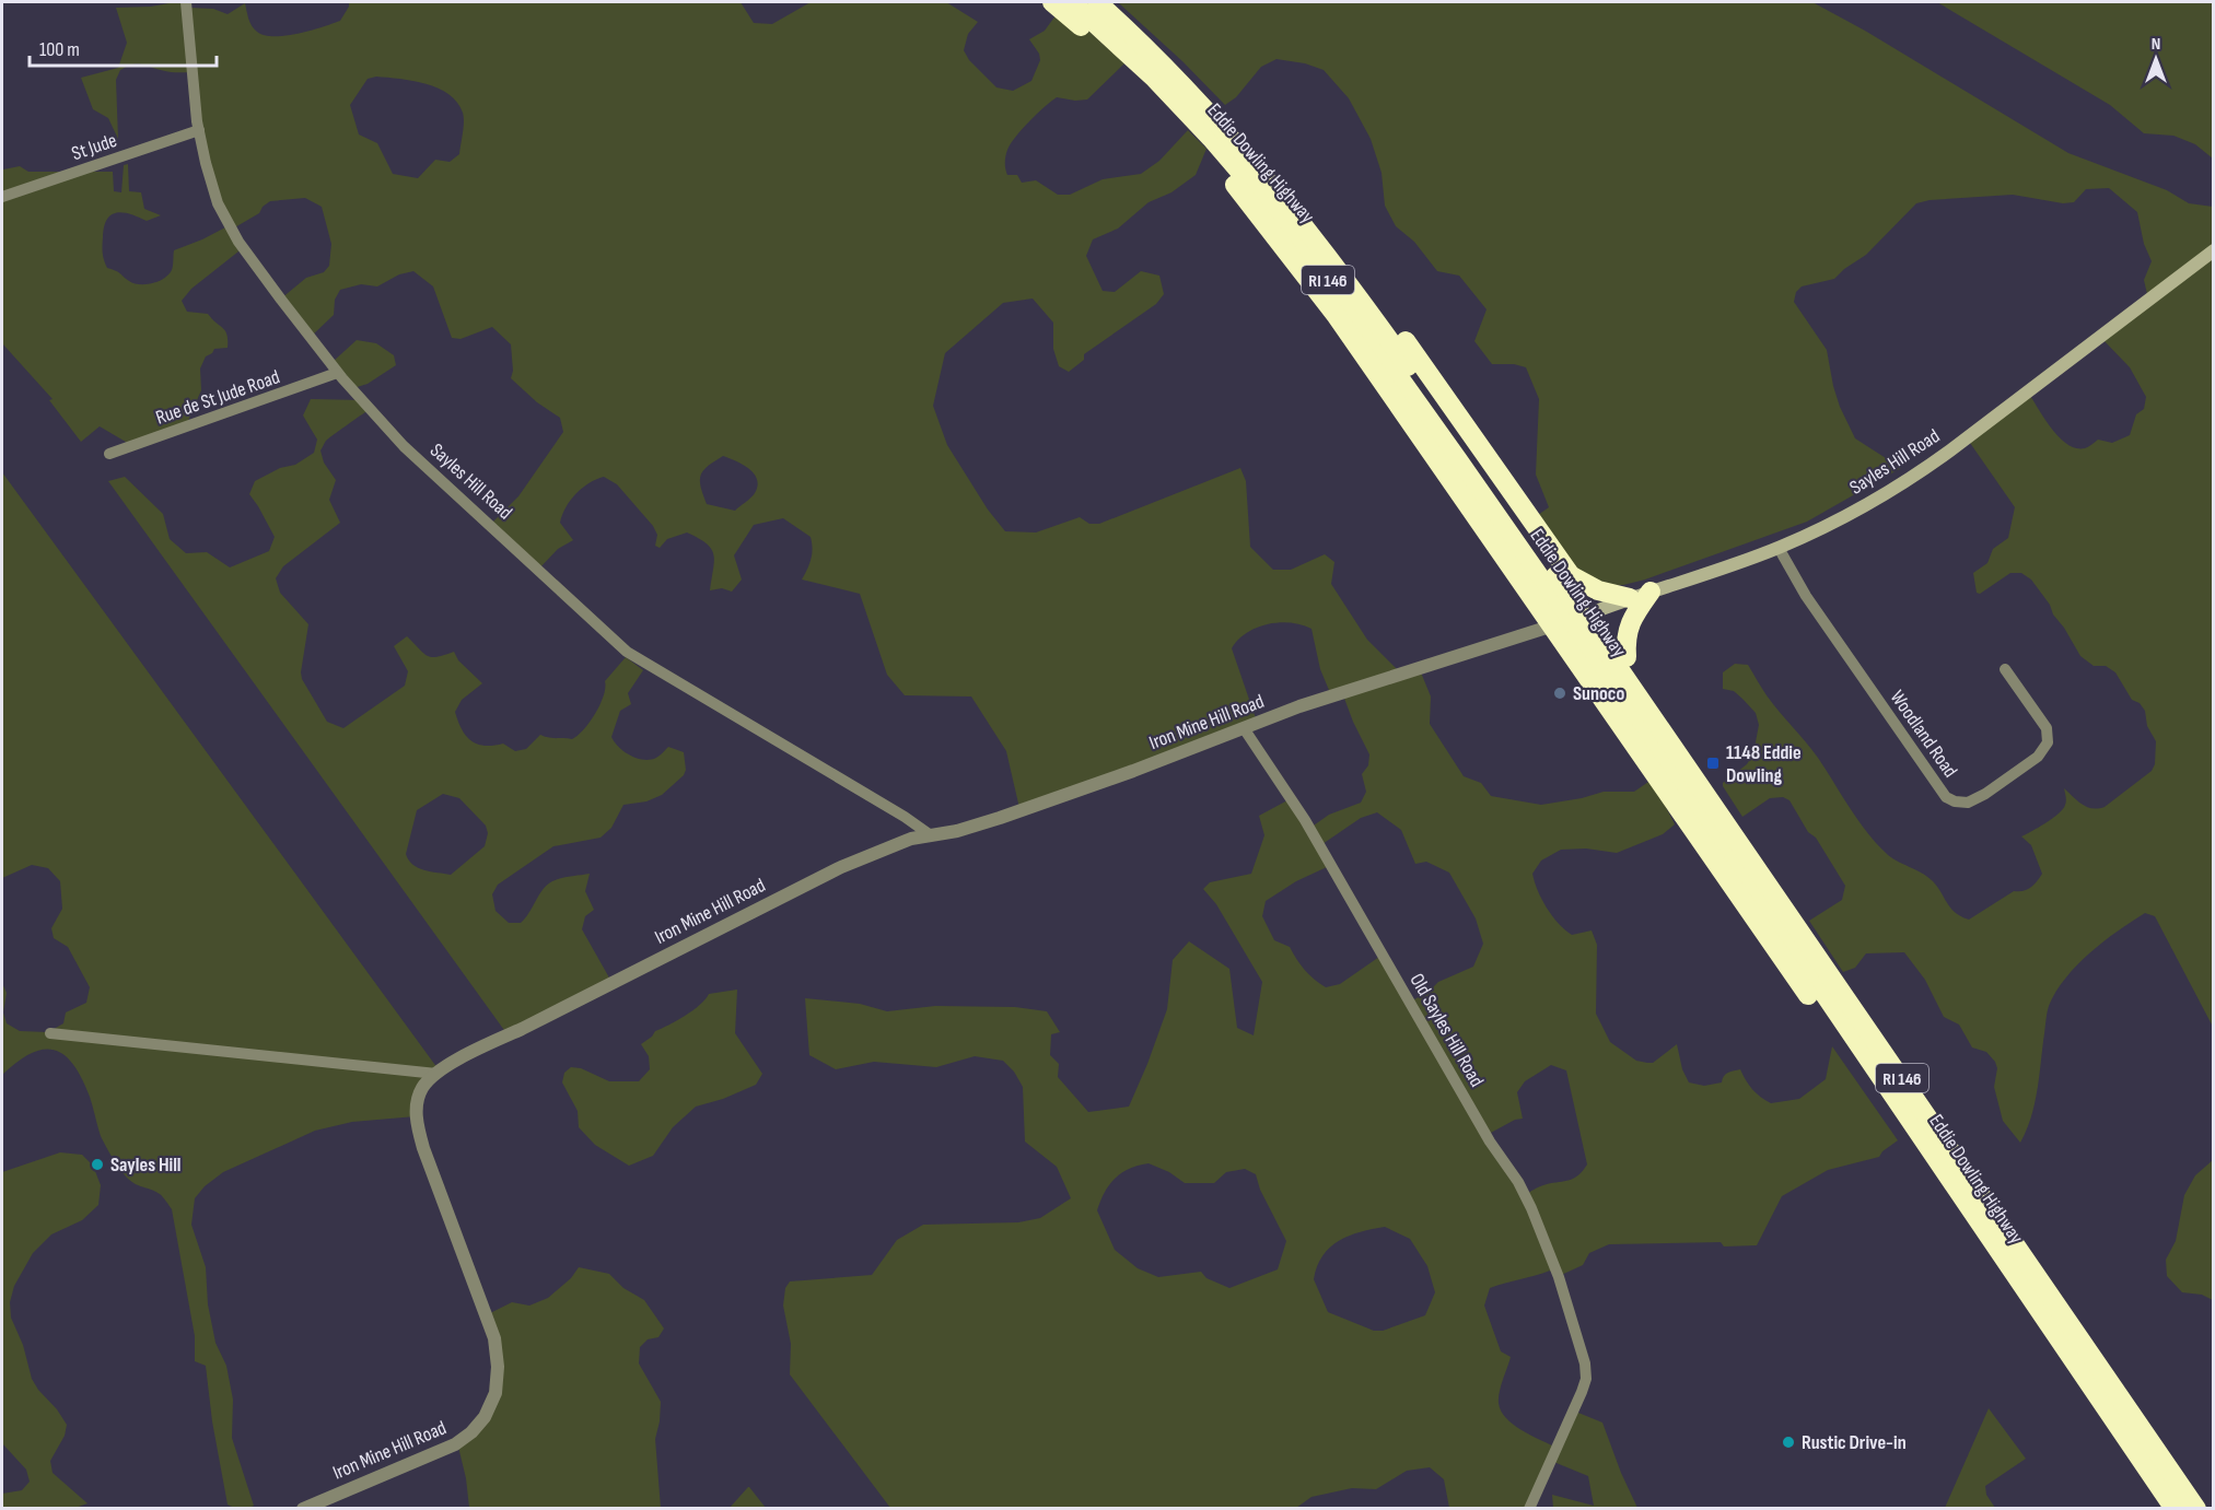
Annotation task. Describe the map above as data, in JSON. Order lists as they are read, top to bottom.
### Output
{
  "streets": {
    "highway": ["Eddie Dowling Highway", "RI 146"],
    "main road": ["Sayles Hill Road"],
    "street": [
      "St Jude",
      "Rue de St Jude Road",
      "Iron Mine Hill Road",
      "Woodland Road",
      "Old Sayles Hill Road"
    ]
  },
  "crossings": [
    ["St Jude", "Sayles Hill Road"],
    ["Rue de St Jude Road", "Sayles Hill Road"],
    ["Sayles Hill Road", "Iron Mine Hill Road"],
    ["Sayles Hill Road", "Woodland Road"],
    ["Iron Mine Hill Road", "Old Sayles Hill Road"]
  ],
  "places": {
    "other": ["Sunoco", "Sayles Hill", "Rustic Drive-in"],
    "transit": ["1148 Eddie Dowling"]
  },
  "scale_bar": "100 m",
  "north": "top"
}
